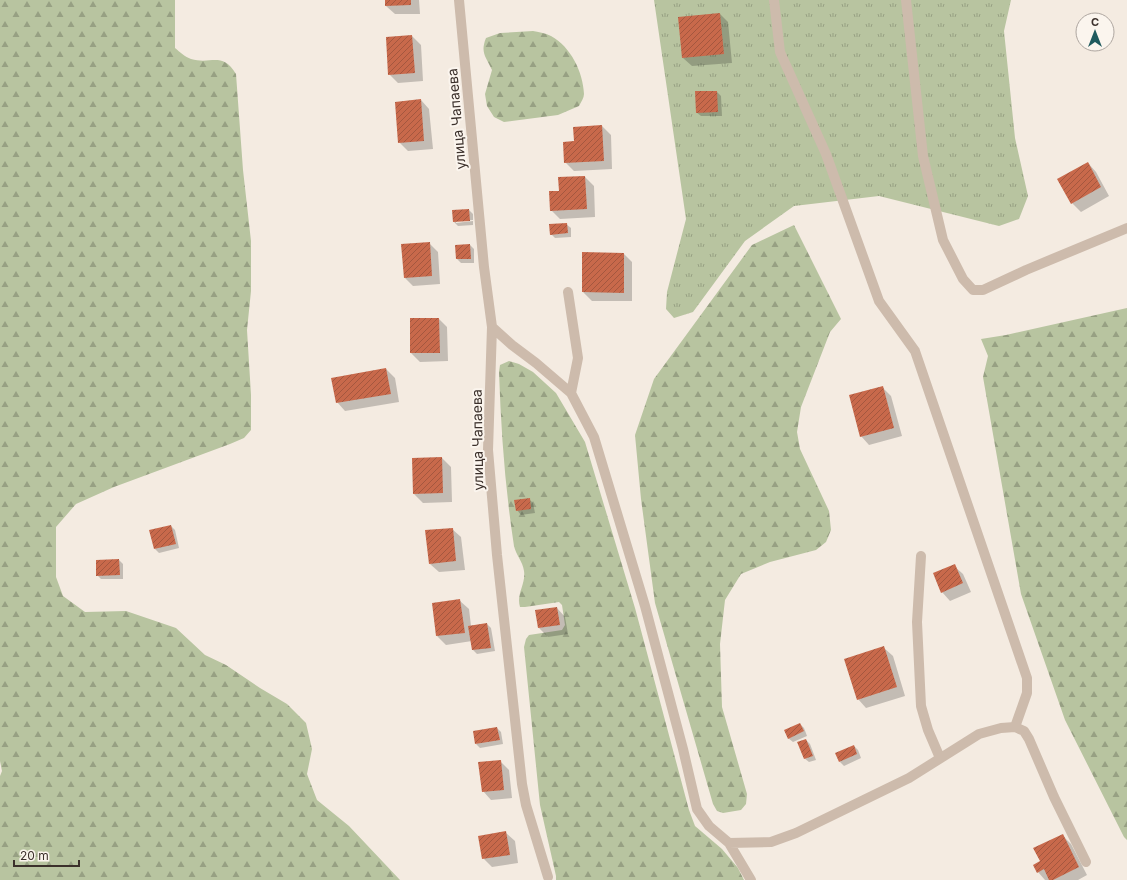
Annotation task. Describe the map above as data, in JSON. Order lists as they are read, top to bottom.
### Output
{
  "streets": {
    "street": ["улица Чапаева"]
  },
  "scale_bar": "20 m",
  "north": "top"
}
